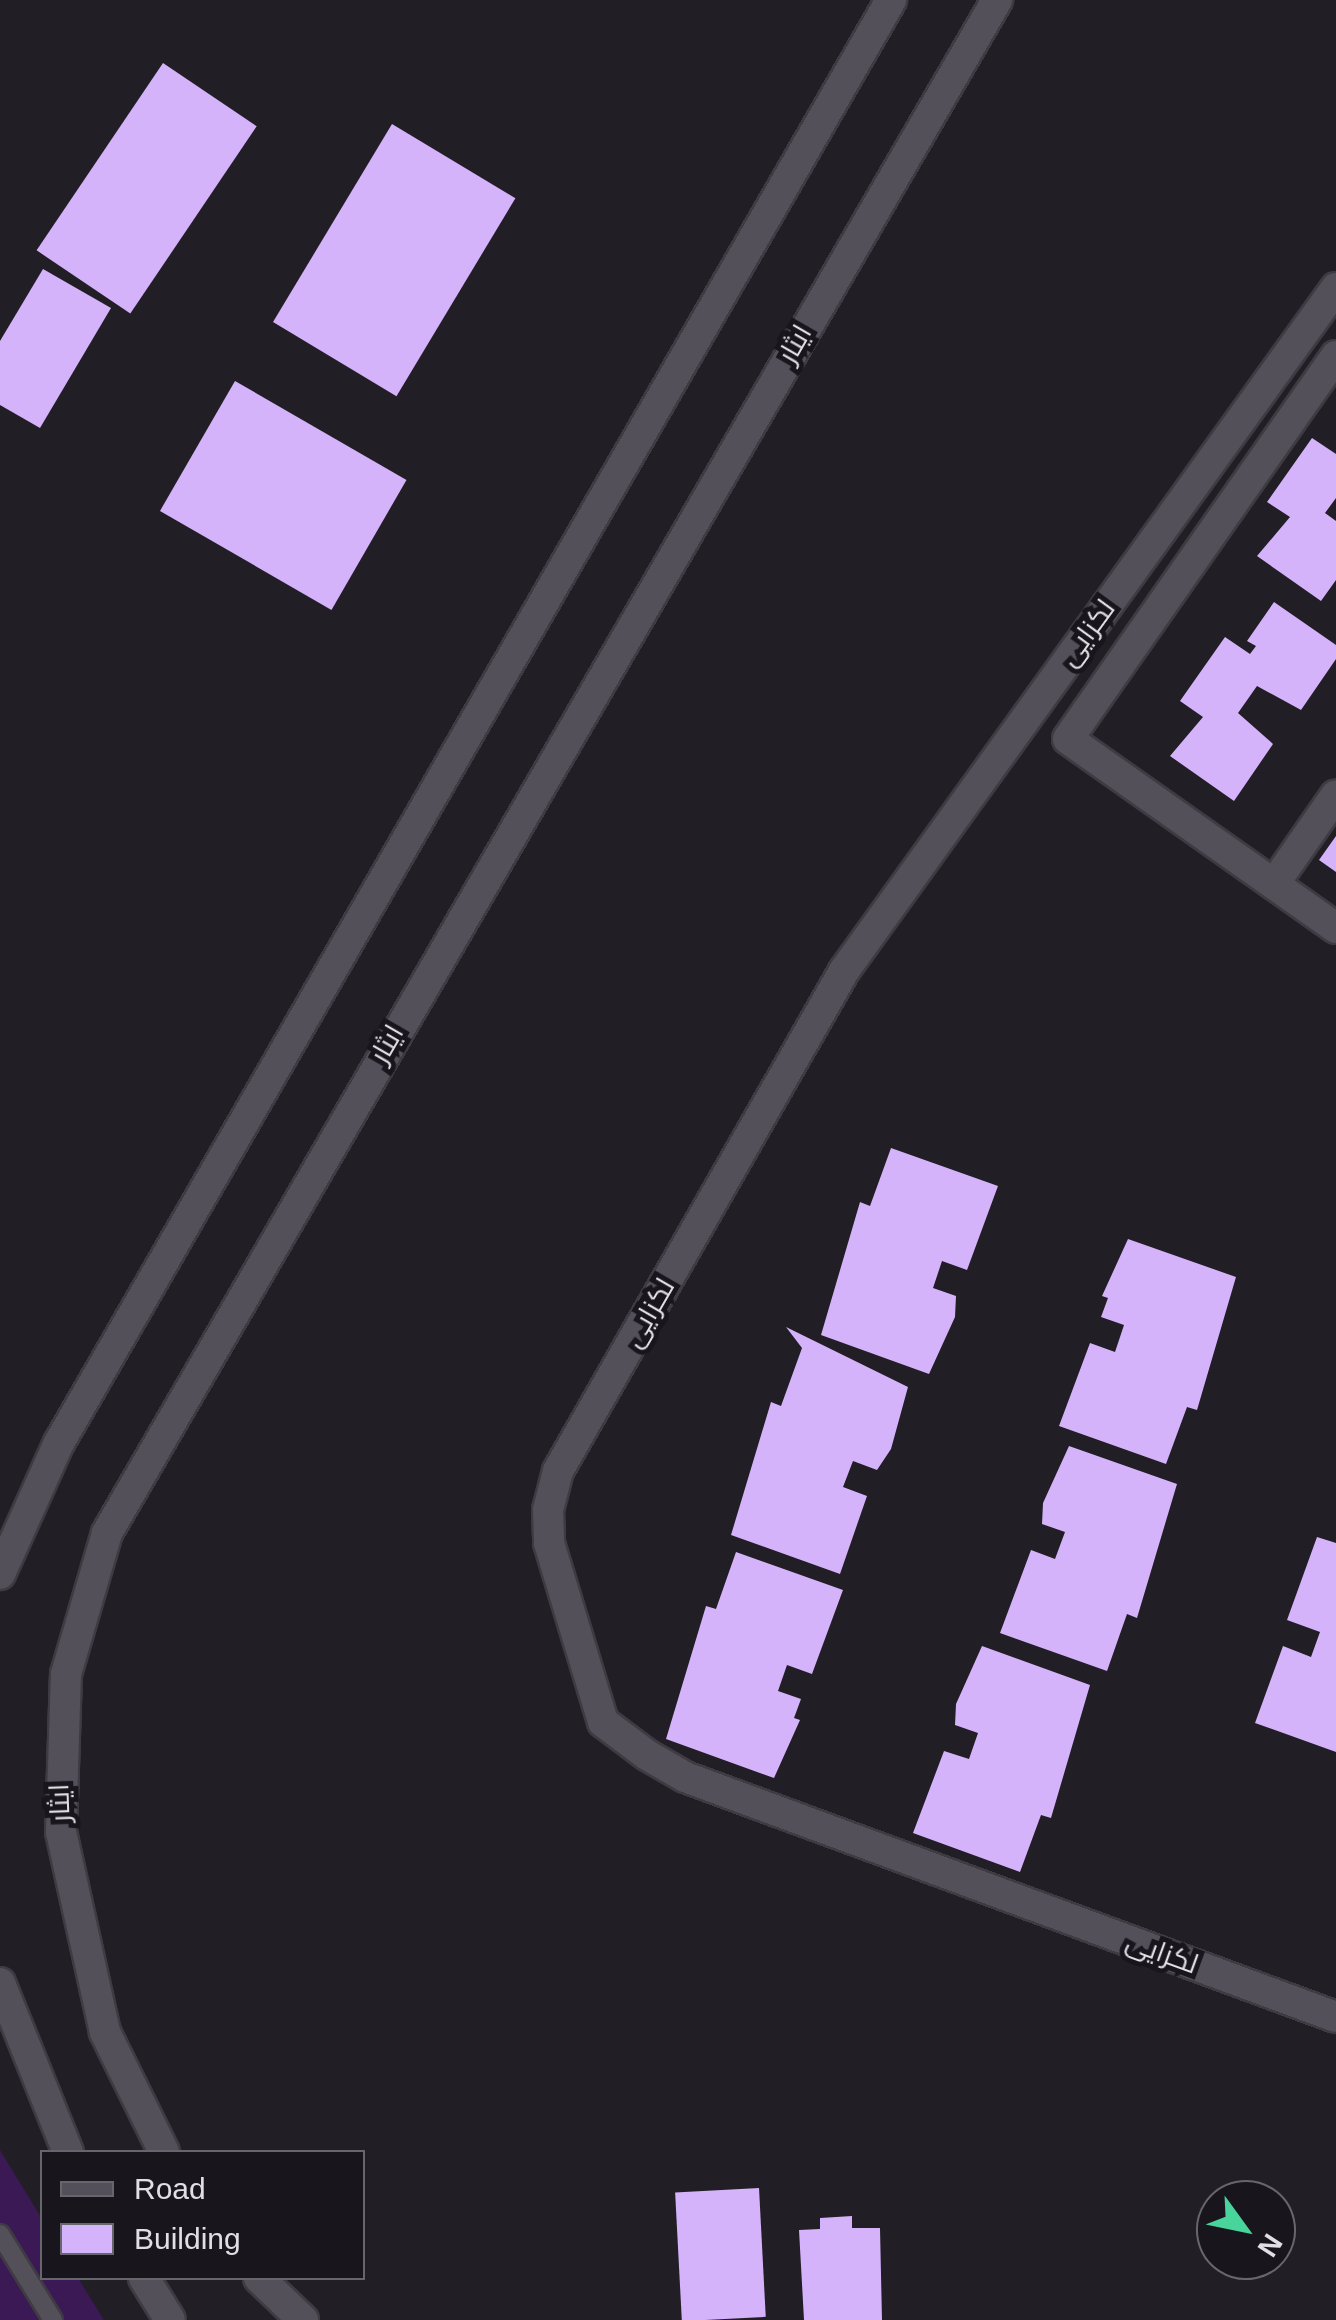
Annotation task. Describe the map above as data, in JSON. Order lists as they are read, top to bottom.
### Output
{
  "streets": {
    "street": ["ایثار", "لکزایی"]
  },
  "legend": ["Road", "Building"],
  "north": "bottom right"
}
